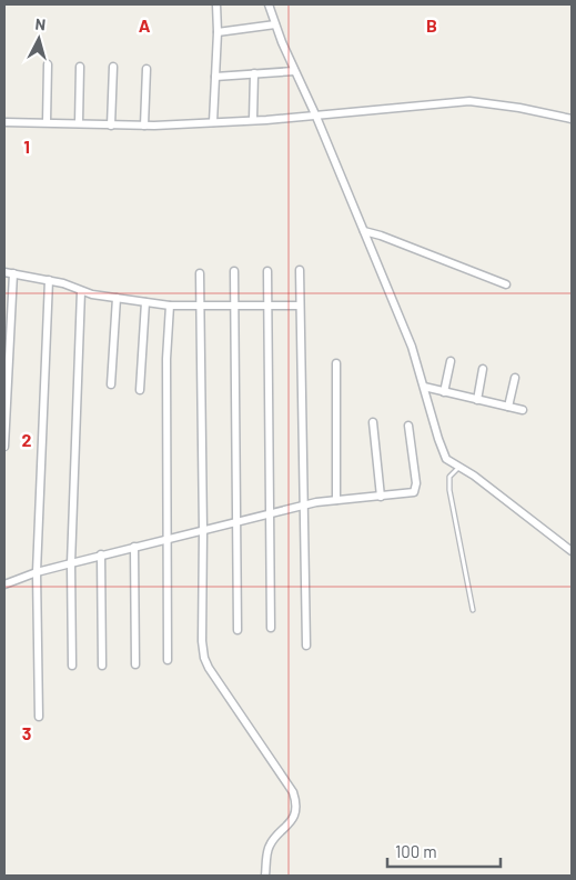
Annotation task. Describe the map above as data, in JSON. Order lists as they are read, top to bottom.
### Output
{
  "scale_bar": "100 m",
  "north": "top",
  "grid": {
    "columns": ["A", "B"],
    "rows": ["1", "2", "3"]
  }
}
